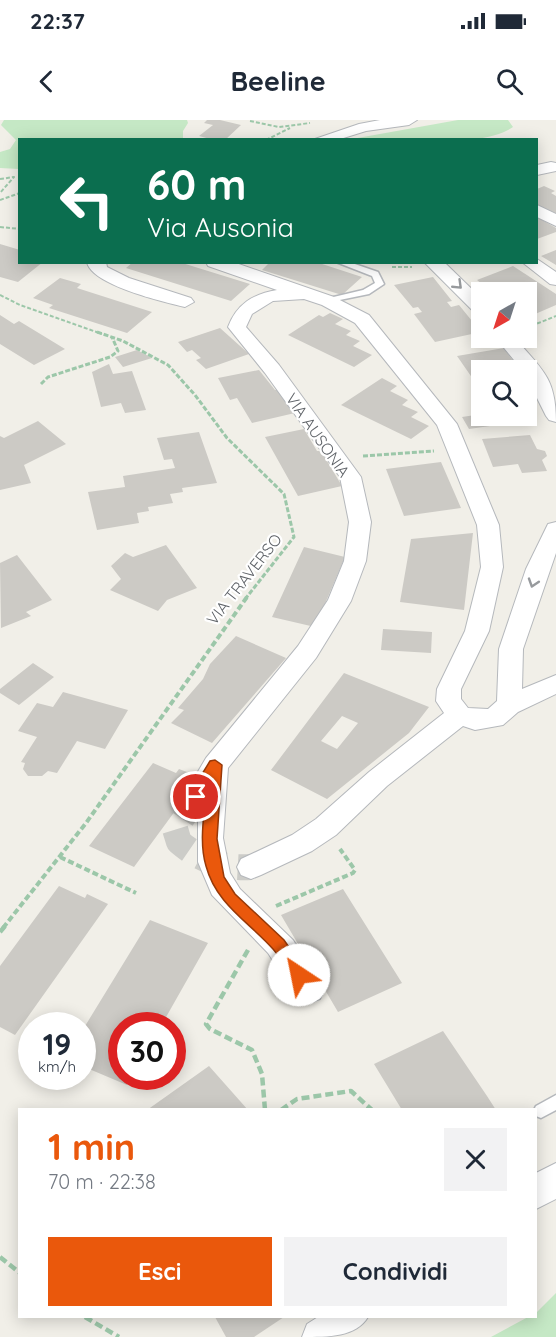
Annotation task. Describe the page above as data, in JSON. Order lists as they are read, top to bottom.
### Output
{
  "streets": {
    "street": ["VIA AUSONIA"],
    "path": ["VIA TRAVERSO"]
  },
  "north": "bottom left",
  "page": {
    "status": "22:37",
    "header": "Beeline",
    "turn": ["60 m", "Via Ausonia"],
    "speed": "19 km/h",
    "limit": "30",
    "heading": ["1 min", "70 m · 22:38"],
    "buttons": ["Esci", "Condividi"]
  }
}
